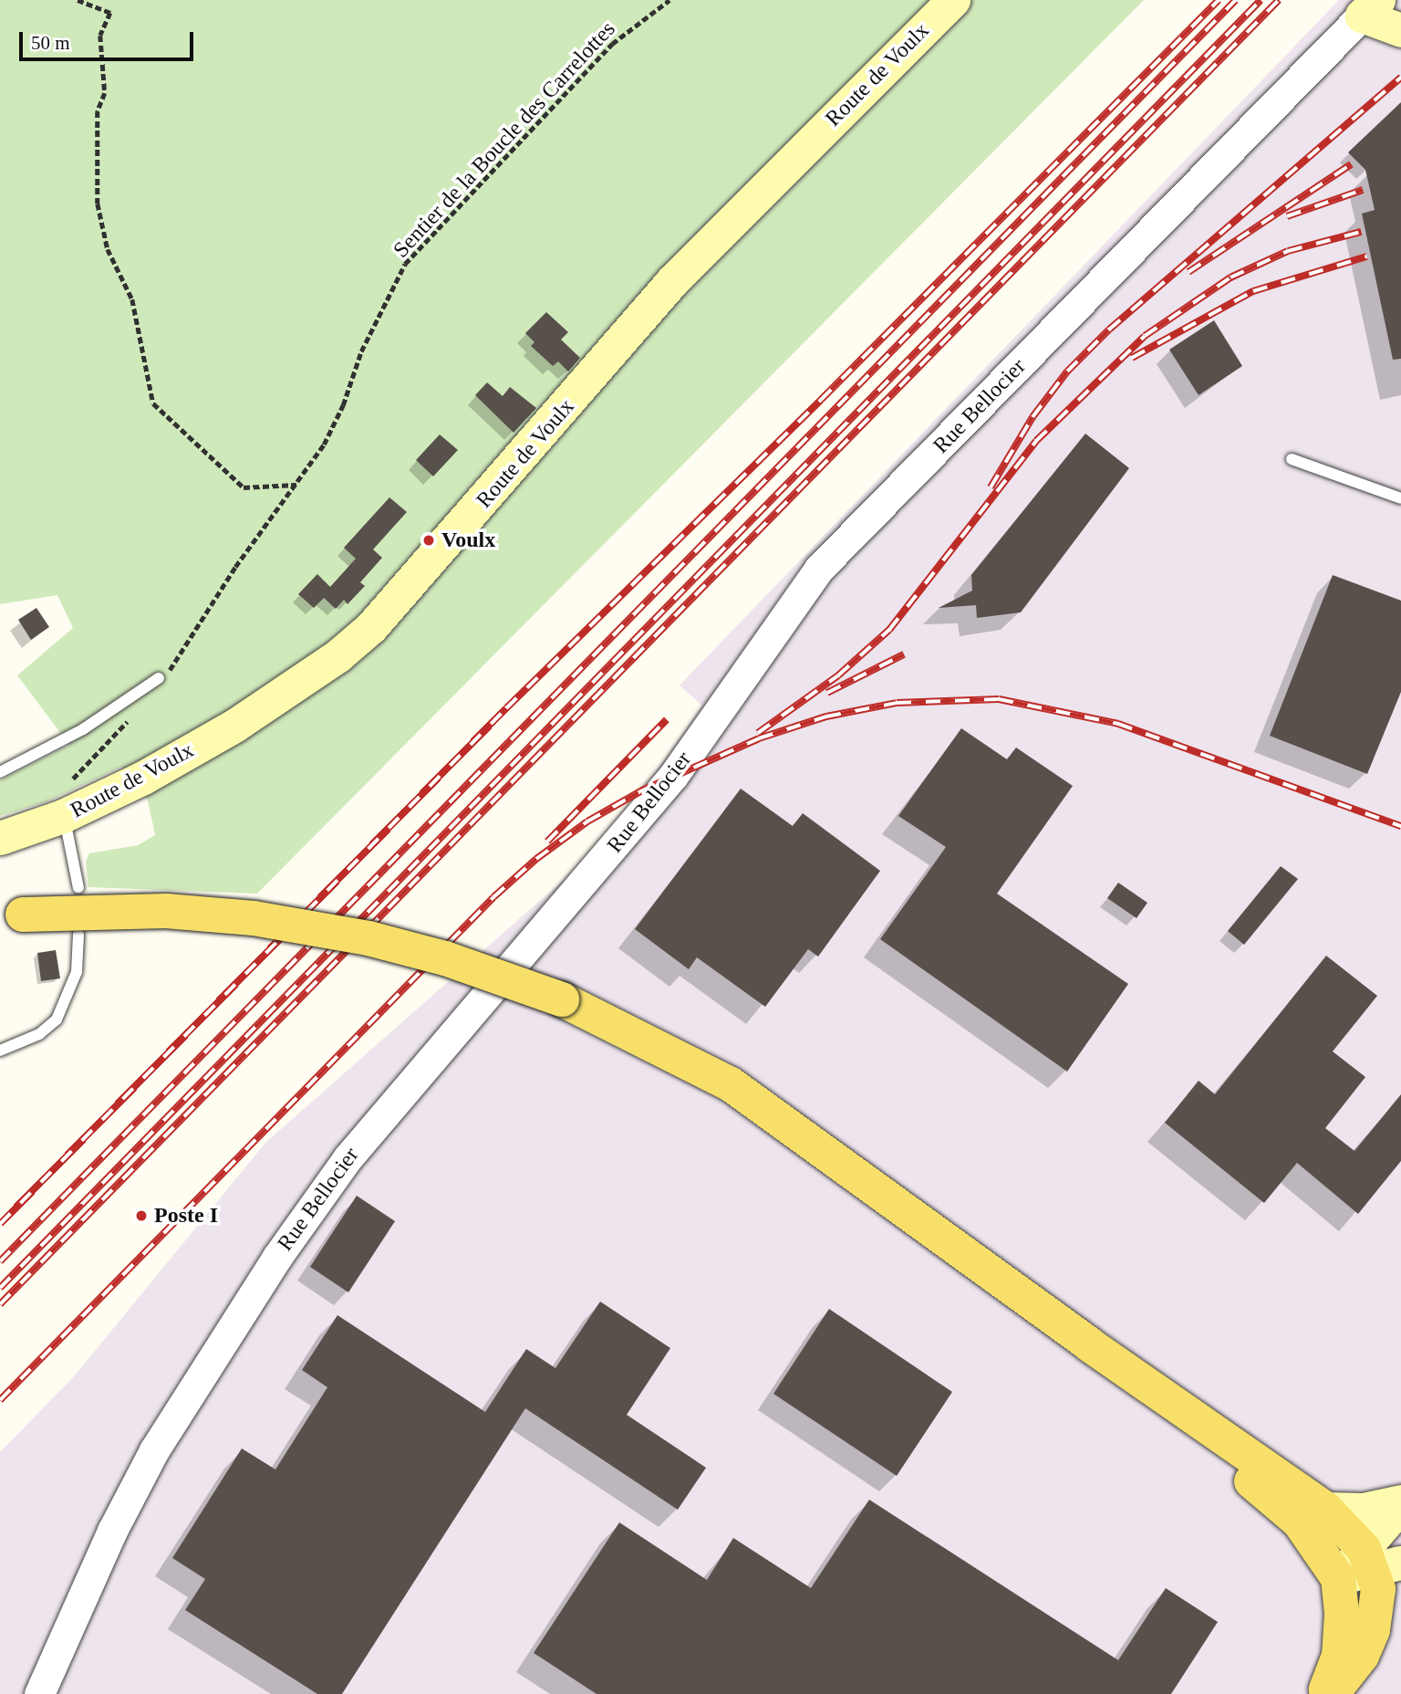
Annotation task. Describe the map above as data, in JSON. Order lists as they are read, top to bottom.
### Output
{
  "streets": {
    "main road": ["Route de Voulx"],
    "street": ["Rue Bellocier"],
    "path": ["Sentier de la Boucle des Carrelottes"]
  },
  "places": ["Voulx", "Poste I"],
  "scale_bar": "50 m"
}
